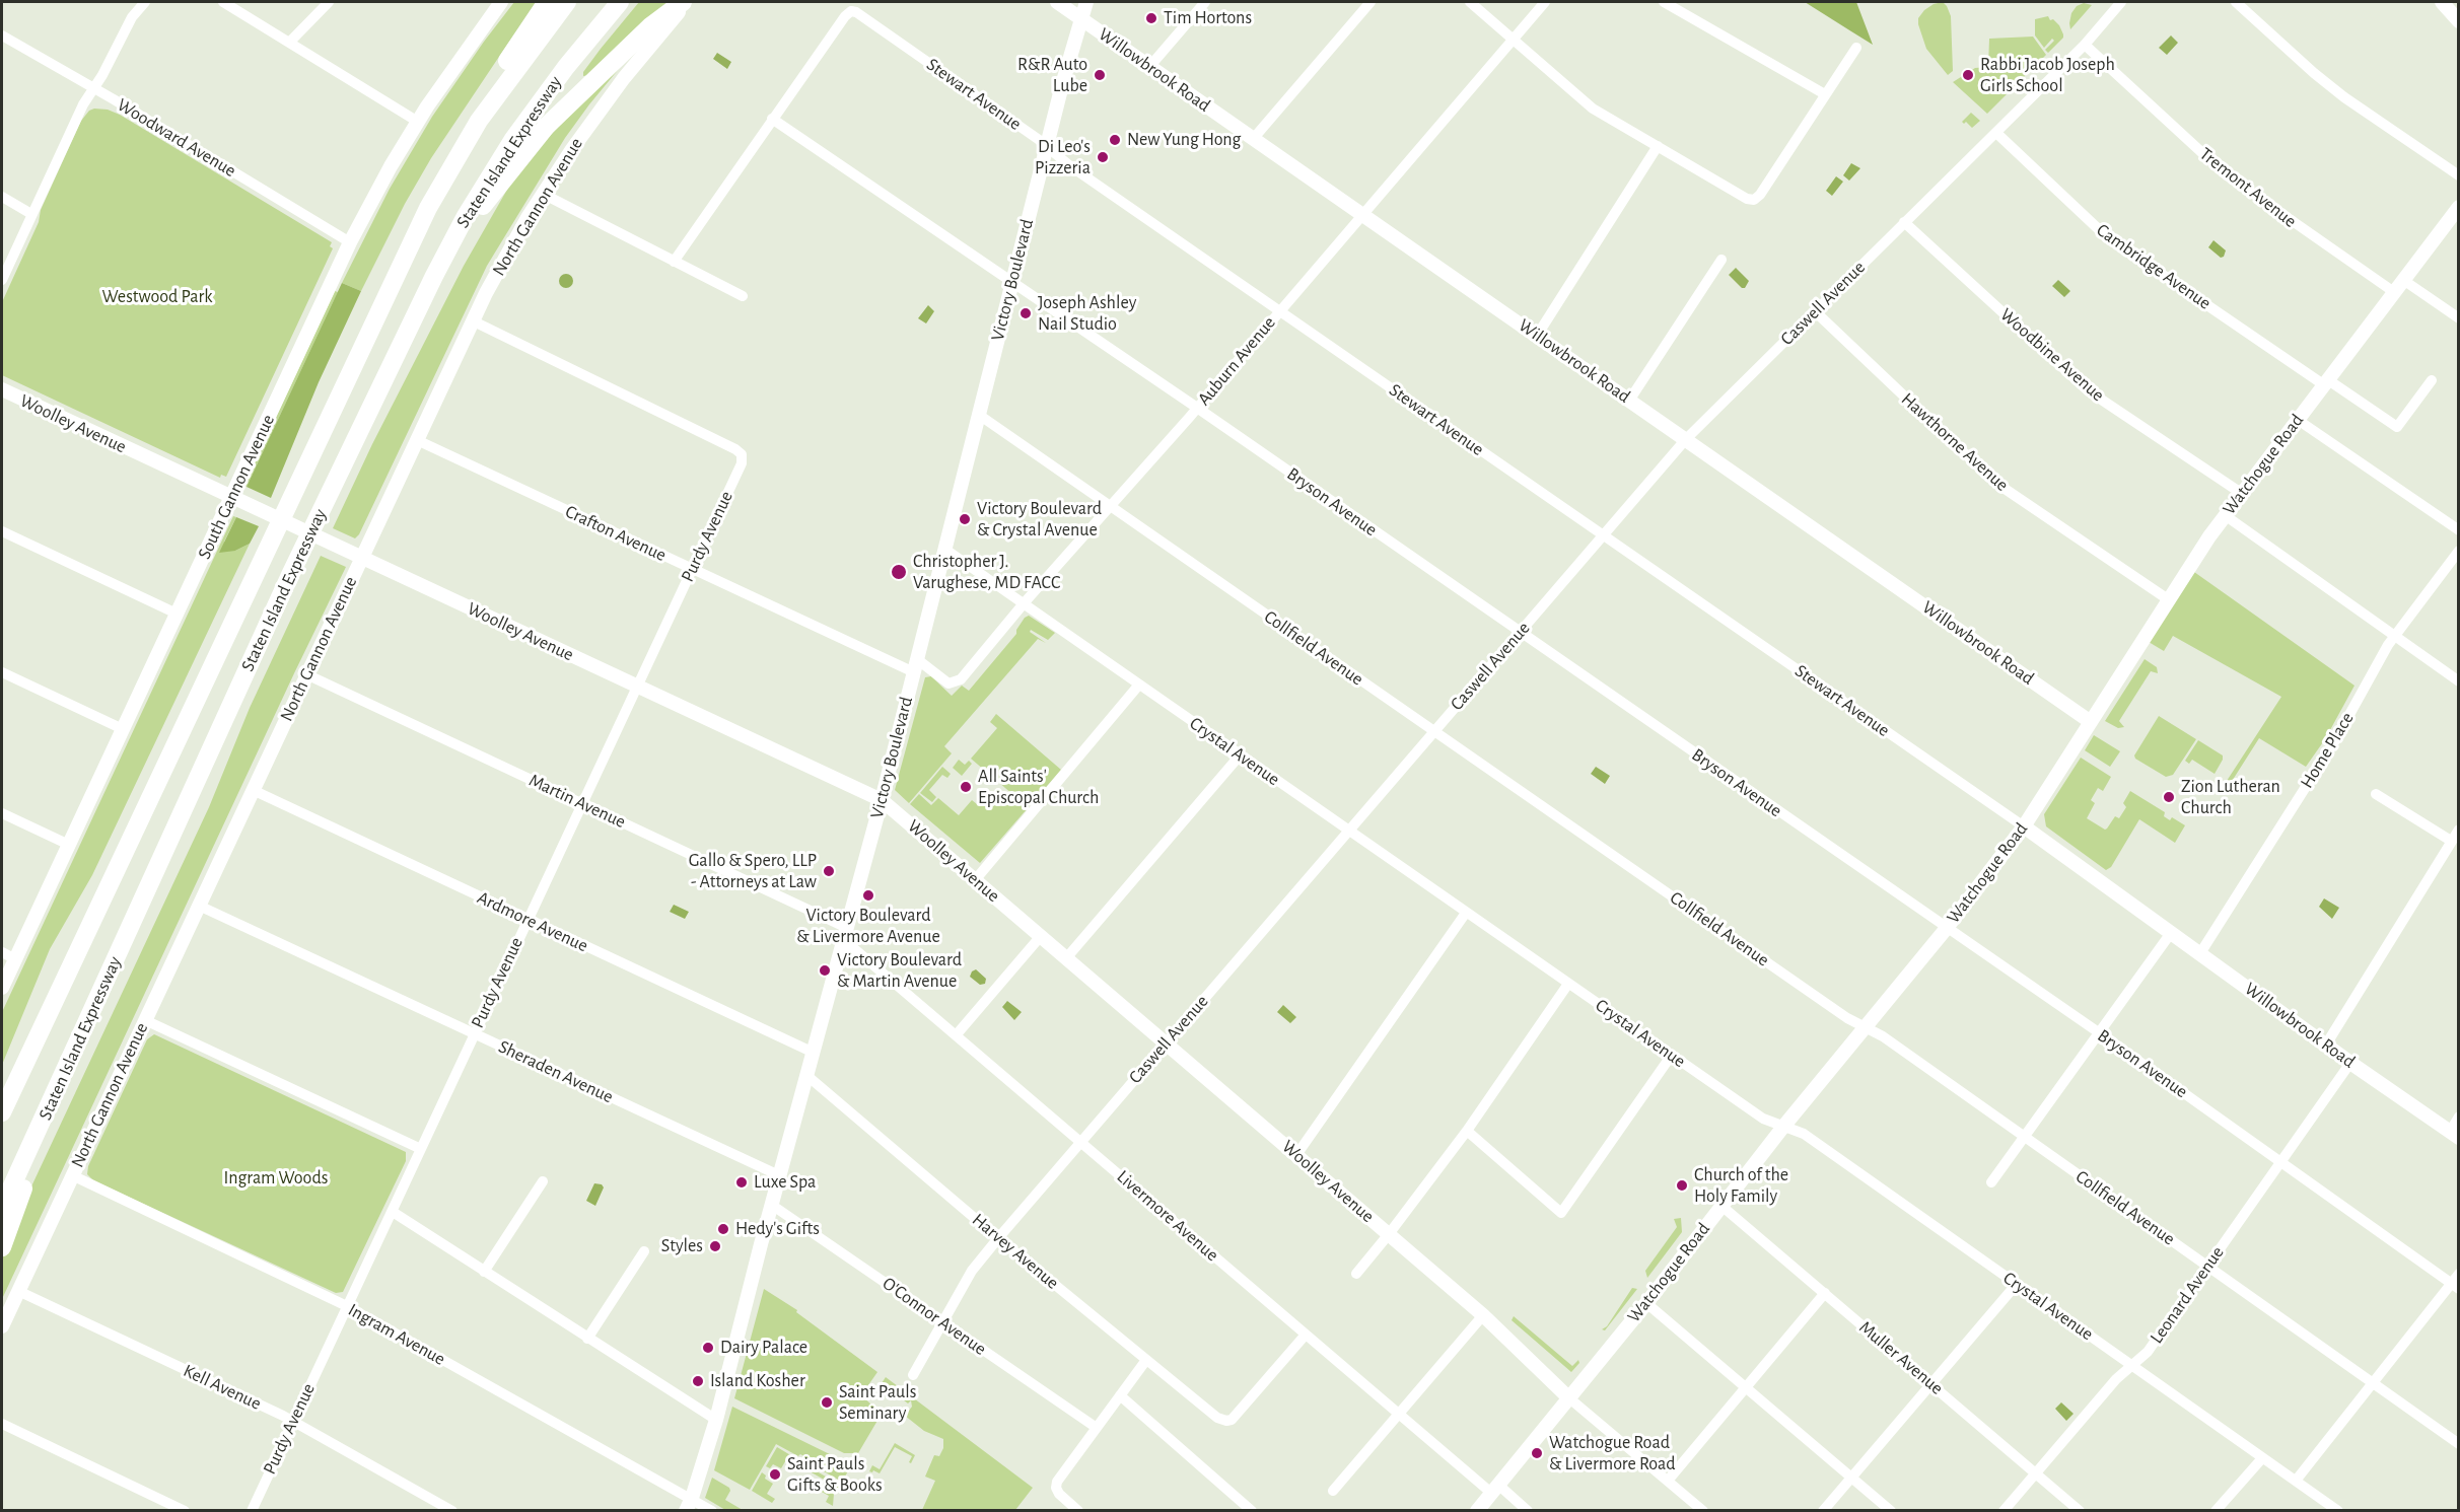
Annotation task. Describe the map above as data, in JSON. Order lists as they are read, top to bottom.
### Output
{
  "streets": {
    "highway": ["Staten Island Expressway"],
    "street": [
      "Willowbrook Road",
      "Stewart Avenue",
      "Woodward Avenue",
      "Tremont Avenue",
      "North Gannon Avenue",
      "Cambridge Avenue",
      "Victory Boulevard",
      "Caswell Avenue",
      "Woodbine Avenue",
      "Auburn Avenue",
      "Woolley Avenue",
      "Hawthorne Avenue",
      "Watchogue Road",
      "South Gannon Avenue",
      "Bryson Avenue",
      "Crafton Avenue",
      "Purdy Avenue",
      "Collfield Avenue",
      "Home Place",
      "Crystal Avenue",
      "Martin Avenue",
      "Ardmore Avenue",
      "Sheraden Avenue",
      "Livermore Avenue",
      "Harvey Avenue",
      "Leonard Avenue",
      "O'Connor Avenue",
      "Ingram Avenue",
      "Muller Avenue",
      "Kell Avenue"
    ]
  },
  "crossings": [
    ["Willowbrook Road", "Stewart Avenue"],
    ["Willowbrook Road", "Victory Boulevard"],
    ["Willowbrook Road", "Caswell Avenue"],
    ["Willowbrook Road", "Auburn Avenue"],
    ["Willowbrook Road", "Watchogue Road"],
    ["Willowbrook Road", "Home Place"],
    ["Willowbrook Road", "Leonard Avenue"],
    ["Stewart Avenue", "Victory Boulevard"],
    ["Stewart Avenue", "Caswell Avenue"],
    ["Stewart Avenue", "Auburn Avenue"],
    ["Stewart Avenue", "Watchogue Road"],
    ["Stewart Avenue", "Bryson Avenue"],
    ["Woodward Avenue", "South Gannon Avenue"],
    ["Tremont Avenue", "Caswell Avenue"],
    ["Tremont Avenue", "Watchogue Road"],
    ["North Gannon Avenue", "Woolley Avenue"],
    ["North Gannon Avenue", "Crafton Avenue"],
    ["North Gannon Avenue", "Purdy Avenue"],
    ["North Gannon Avenue", "Martin Avenue"],
    ["North Gannon Avenue", "Ardmore Avenue"],
    ["North Gannon Avenue", "Sheraden Avenue"],
    ["North Gannon Avenue", "Ingram Avenue"],
    ["North Gannon Avenue", "Kell Avenue"],
    ["Cambridge Avenue", "Caswell Avenue"],
    ["Cambridge Avenue", "Watchogue Road"],
    ["Victory Boulevard", "Auburn Avenue"],
    ["Victory Boulevard", "Woolley Avenue"],
    ["Victory Boulevard", "Bryson Avenue"],
    ["Victory Boulevard", "Crafton Avenue"],
    ["Victory Boulevard", "Collfield Avenue"],
    ["Victory Boulevard", "Crystal Avenue"],
    ["Victory Boulevard", "Martin Avenue"],
    ["Victory Boulevard", "Ardmore Avenue"],
    ["Victory Boulevard", "Sheraden Avenue"],
    ["Victory Boulevard", "Livermore Avenue"],
    ["Victory Boulevard", "Harvey Avenue"],
    ["Victory Boulevard", "O'Connor Avenue"],
    ["Victory Boulevard", "Ingram Avenue"],
    ["Caswell Avenue", "Woodbine Avenue"],
    ["Caswell Avenue", "Woolley Avenue"],
    ["Caswell Avenue", "Hawthorne Avenue"],
    ["Caswell Avenue", "Bryson Avenue"],
    ["Caswell Avenue", "Collfield Avenue"],
    ["Caswell Avenue", "Crystal Avenue"],
    ["Caswell Avenue", "Livermore Avenue"],
    ["Caswell Avenue", "Harvey Avenue"],
    ["Caswell Avenue", "O'Connor Avenue"],
    ["Woodbine Avenue", "Watchogue Road"],
    ["Auburn Avenue", "Bryson Avenue"],
    ["Auburn Avenue", "Crafton Avenue"],
    ["Auburn Avenue", "Collfield Avenue"],
    ["Auburn Avenue", "Crystal Avenue"],
    ["Woolley Avenue", "Watchogue Road"],
    ["Woolley Avenue", "South Gannon Avenue"],
    ["Woolley Avenue", "Purdy Avenue"],
    ["Hawthorne Avenue", "Watchogue Road"],
    ["Watchogue Road", "Bryson Avenue"],
    ["Watchogue Road", "Collfield Avenue"],
    ["Watchogue Road", "Crystal Avenue"],
    ["Watchogue Road", "Livermore Avenue"],
    ["Watchogue Road", "Muller Avenue"],
    ["Bryson Avenue", "Leonard Avenue"],
    ["Crafton Avenue", "Purdy Avenue"],
    ["Purdy Avenue", "Martin Avenue"],
    ["Purdy Avenue", "Ardmore Avenue"],
    ["Purdy Avenue", "Sheraden Avenue"],
    ["Purdy Avenue", "Ingram Avenue"],
    ["Purdy Avenue", "Kell Avenue"],
    ["Collfield Avenue", "Leonard Avenue"],
    ["Crystal Avenue", "Leonard Avenue"],
    ["Martin Avenue", "Livermore Avenue"],
    ["Livermore Avenue", "Harvey Avenue"],
    ["Leonard Avenue", "Muller Avenue"]
  ],
  "parks": ["Westwood Park", "Ingram Woods"],
  "places": [
    "Tim Hortons",
    "R&R Auto Lube",
    "Rabbi Jacob Joseph Girls School",
    "New Yung Hong",
    "Di Leo's Pizzeria",
    "Joseph Ashley Nail Studio",
    "Victory Boulevard & Crystal Avenue",
    "Christopher J. Varughese, MD FACC",
    "All Saints' Episcopal Church",
    "Zion Lutheran Church",
    "Gallo & Spero, LLP - Attorneys at Law",
    "Victory Boulevard & Livermore Avenue",
    "Victory Boulevard & Martin Avenue",
    "Luxe Spa",
    "Church of the Holy Family",
    "Hedy's Gifts",
    "Styles",
    "Dairy Palace",
    "Island Kosher",
    "Saint Pauls Seminary",
    "Watchogue Road & Livermore Road",
    "Saint Pauls Gifts & Books"
  ]
}
